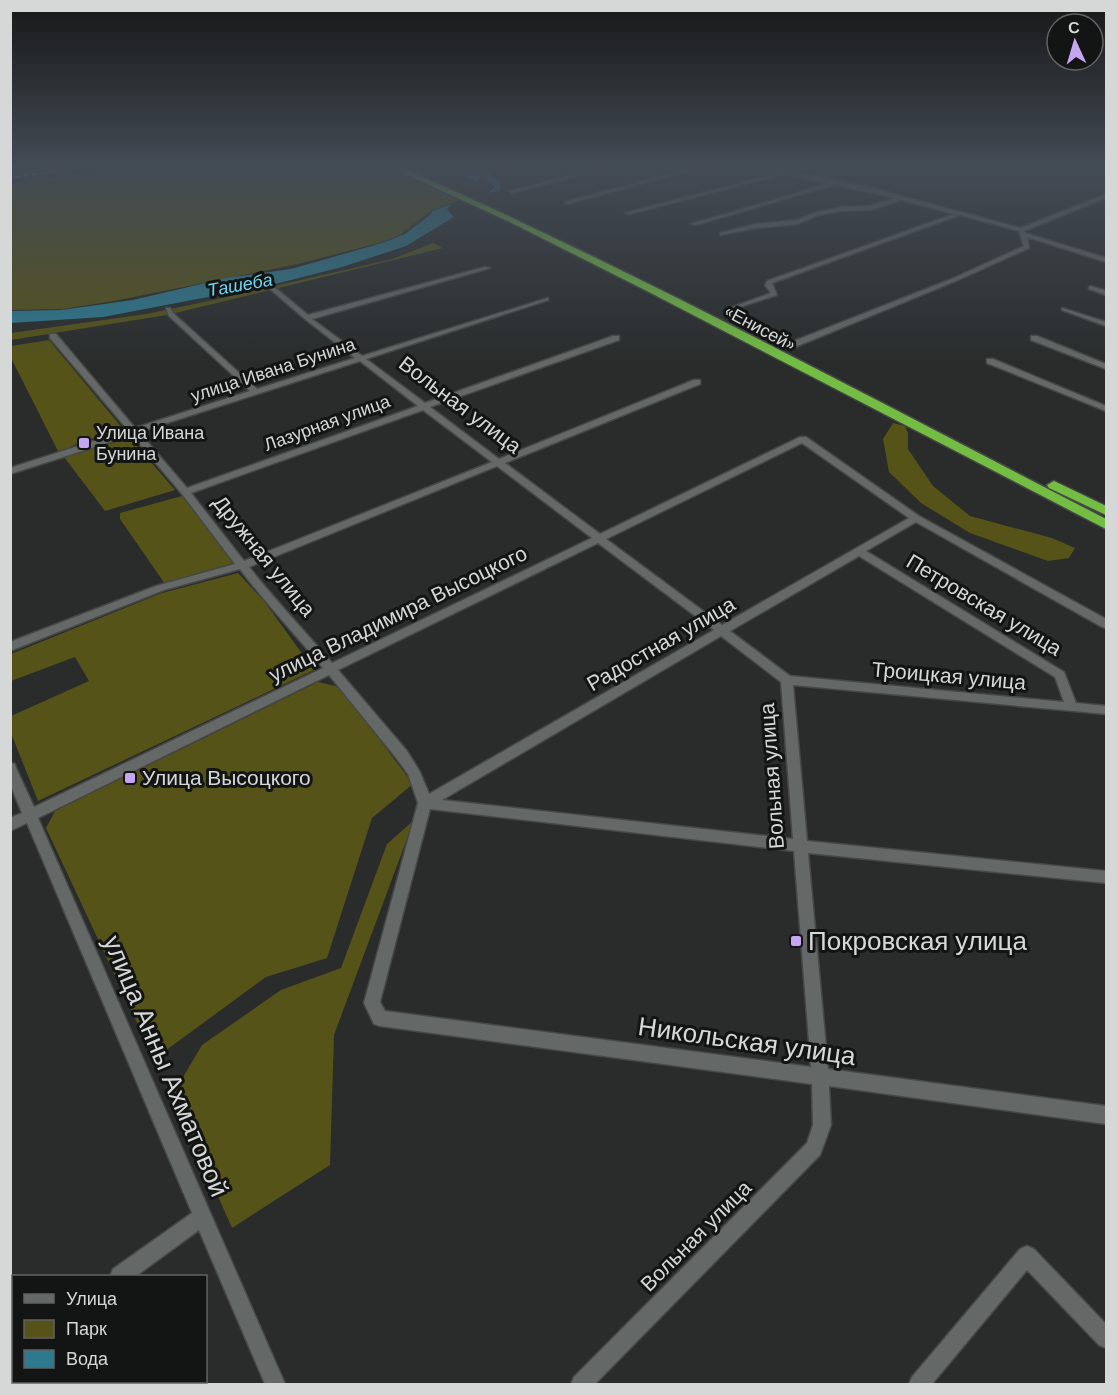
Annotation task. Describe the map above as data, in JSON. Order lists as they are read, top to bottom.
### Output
{
  "streets": {
    "highway": ["«Енисей»"],
    "street": [
      "улица Ивана Бунина",
      "Вольная улица",
      "Лазурная улица",
      "Дружная улица",
      "Петровская улица",
      "улица Владимира Высоцкого",
      "Радостная улица",
      "Троицкая улица",
      "Никольская улица",
      "улица Анны Ахматовой"
    ]
  },
  "crossings": [
    ["улица Ивана Бунина", "Вольная улица"],
    ["улица Ивана Бунина", "Дружная улица"],
    ["Вольная улица", "Лазурная улица"],
    ["Вольная улица", "улица Владимира Высоцкого"],
    ["Вольная улица", "Радостная улица"],
    ["Вольная улица", "Троицкая улица"],
    ["Вольная улица", "Никольская улица"],
    ["Лазурная улица", "Дружная улица"],
    ["Дружная улица", "улица Владимира Высоцкого"],
    ["Дружная улица", "Радостная улица"],
    ["Дружная улица", "Никольская улица"],
    ["Петровская улица", "Радостная улица"],
    ["Петровская улица", "Троицкая улица"],
    ["улица Владимира Высоцкого", "Радостная улица"],
    ["улица Владимира Высоцкого", "улица Анны Ахматовой"],
    ["Радостная улица", "Никольская улица"]
  ],
  "water": ["Ташеба"],
  "places": {
    "transit": ["Улица Ивана Бунина", "Улица Высоцкого", "Покровская улица"]
  },
  "legend": ["Улица", "Парк", "Вода"],
  "north": "top"
}
